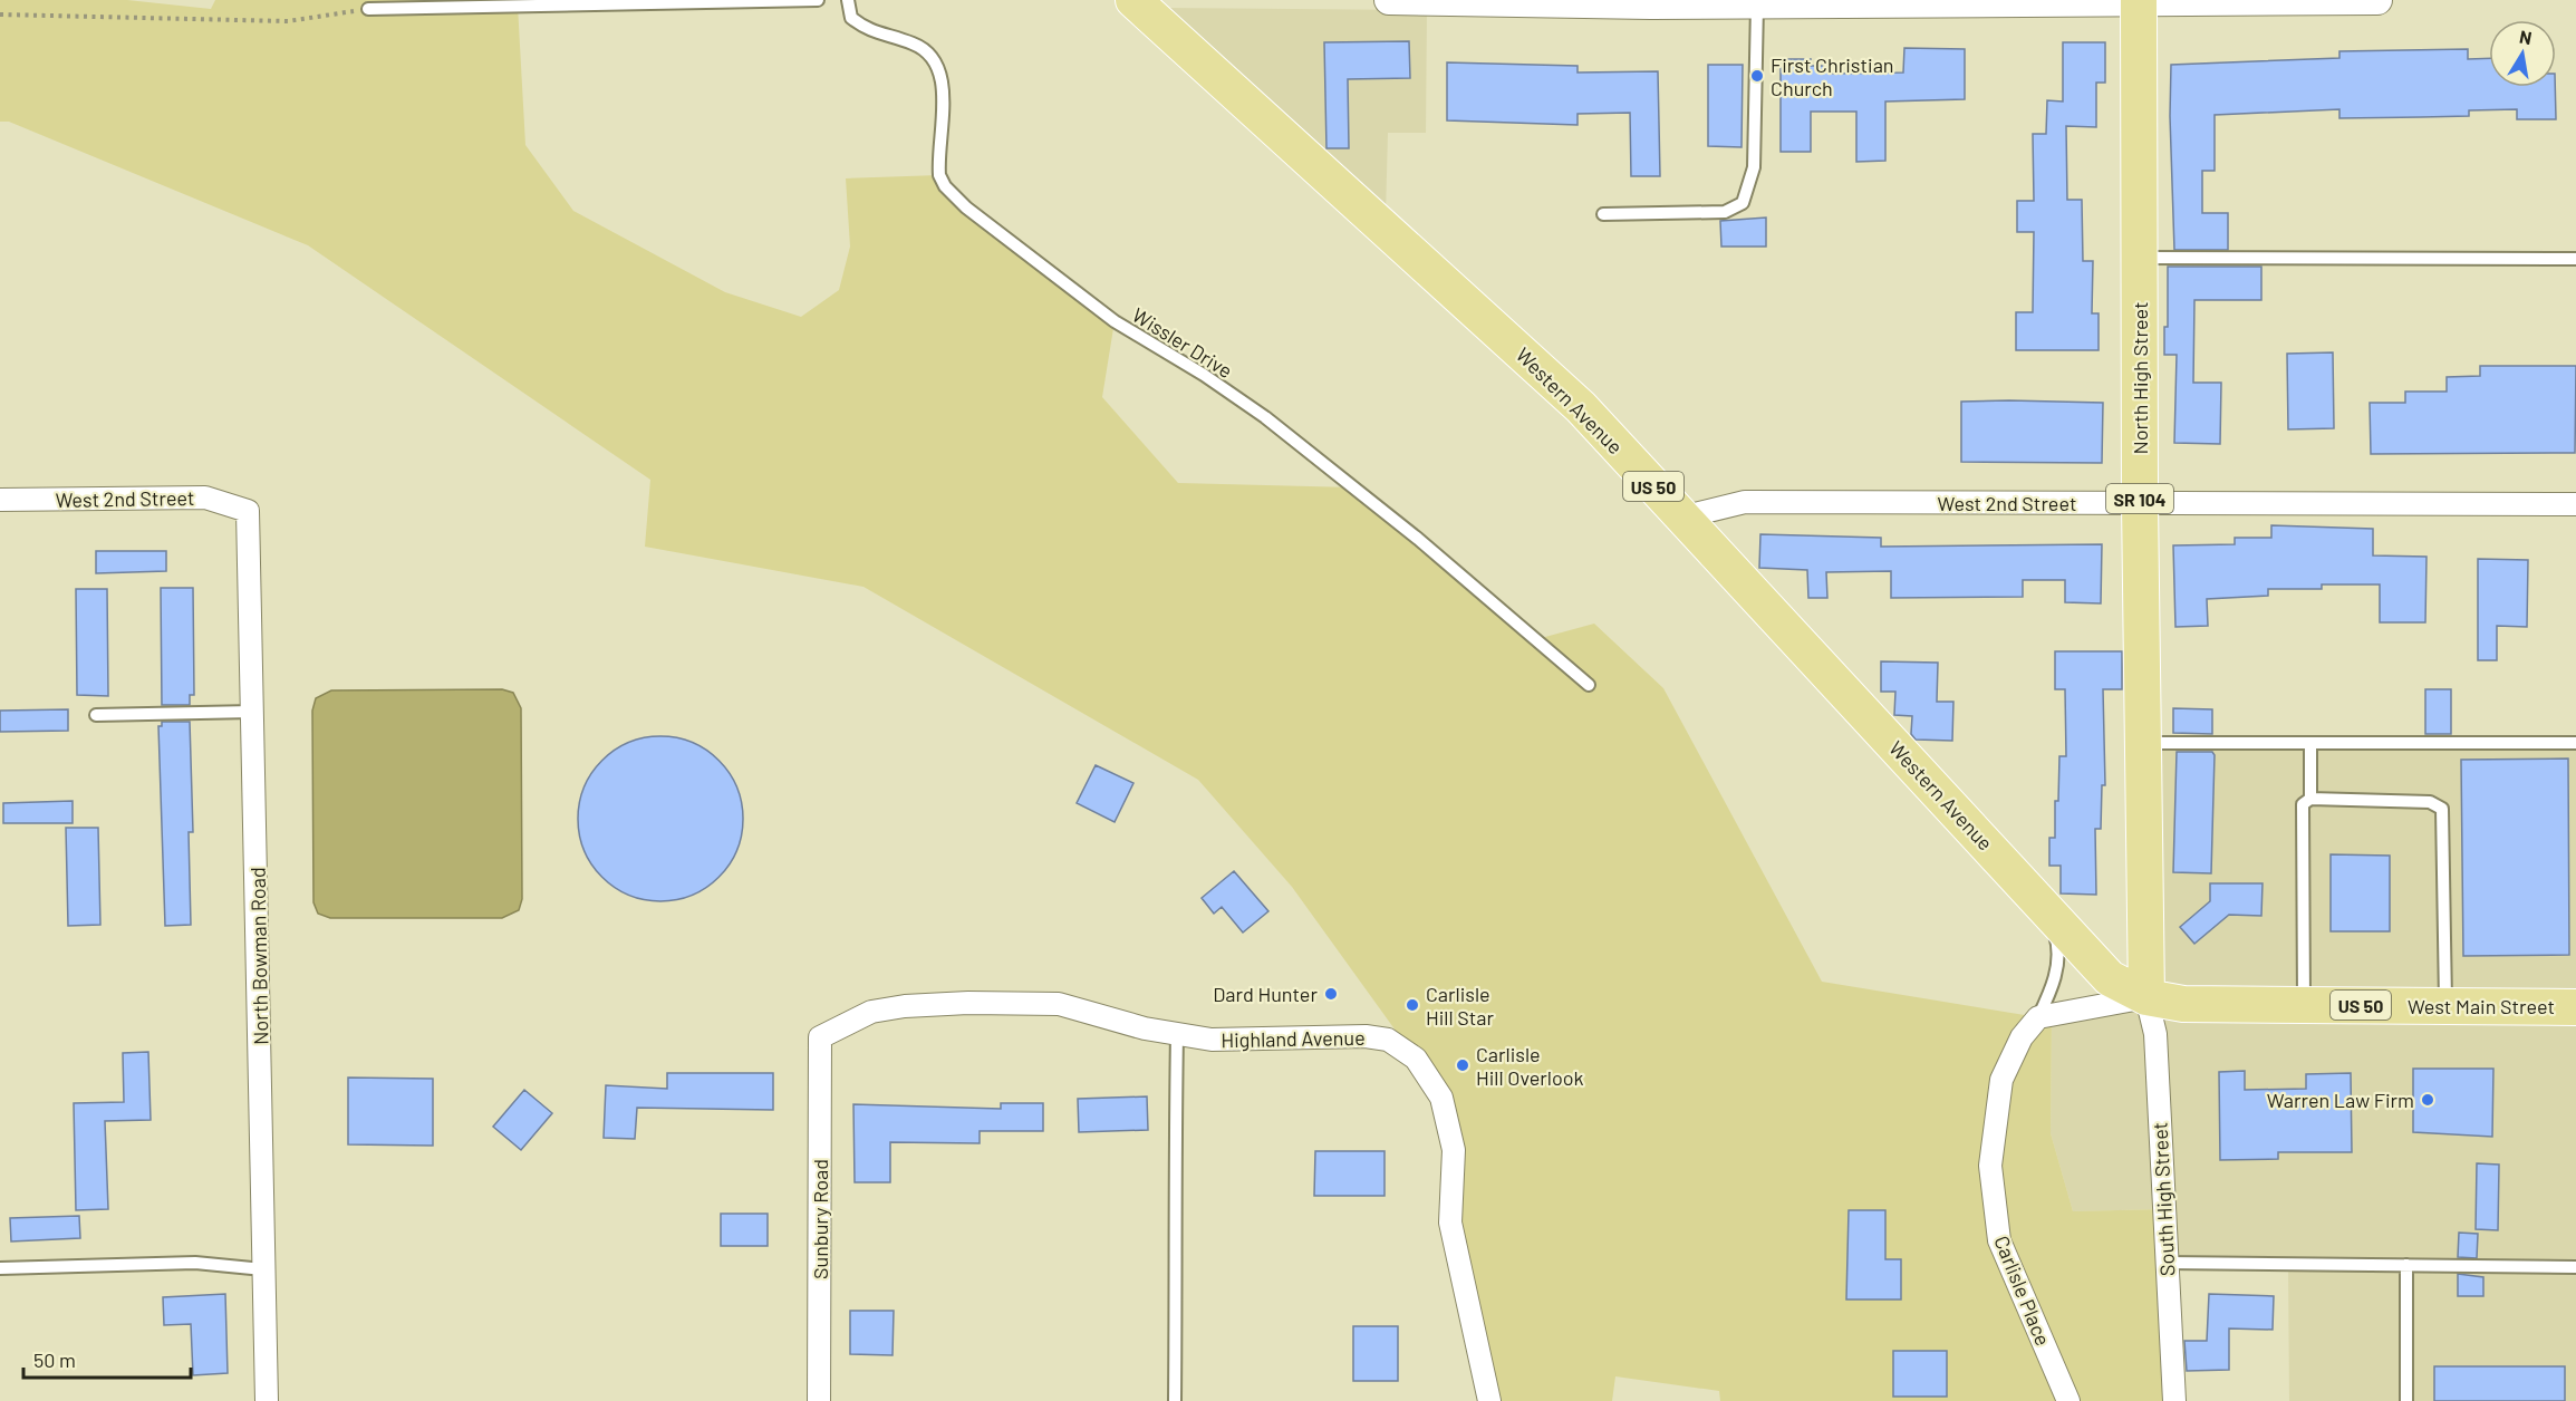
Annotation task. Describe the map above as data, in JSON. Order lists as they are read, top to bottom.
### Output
{
  "streets": {
    "main road": [
      "North High Street",
      "Western Avenue",
      "US 50",
      "SR 104",
      "West Main Street"
    ],
    "street": [
      "West 2nd Street",
      "North Bowman Road",
      "Highland Avenue",
      "South High Street",
      "Sunbury Road",
      "Carlisle Place"
    ],
    "lane": ["Wissler Drive"]
  },
  "crossings": [
    ["North High Street", "Western Avenue"],
    ["North High Street", "West 2nd Street"],
    ["North High Street", "West Main Street"],
    ["North High Street", "South High Street"],
    ["Western Avenue", "West 2nd Street"],
    ["Western Avenue", "West Main Street"],
    ["Western Avenue", "South High Street"],
    ["West 2nd Street", "North Bowman Road"],
    ["West Main Street", "South High Street"],
    ["Highland Avenue", "Sunbury Road"]
  ],
  "places": [
    "First Christian Church",
    "Dard Hunter",
    "Carlisle Hill Star",
    "Carlisle Hill Overlook",
    "Warren Law Firm"
  ],
  "scale_bar": "50 m",
  "north": "top"
}
